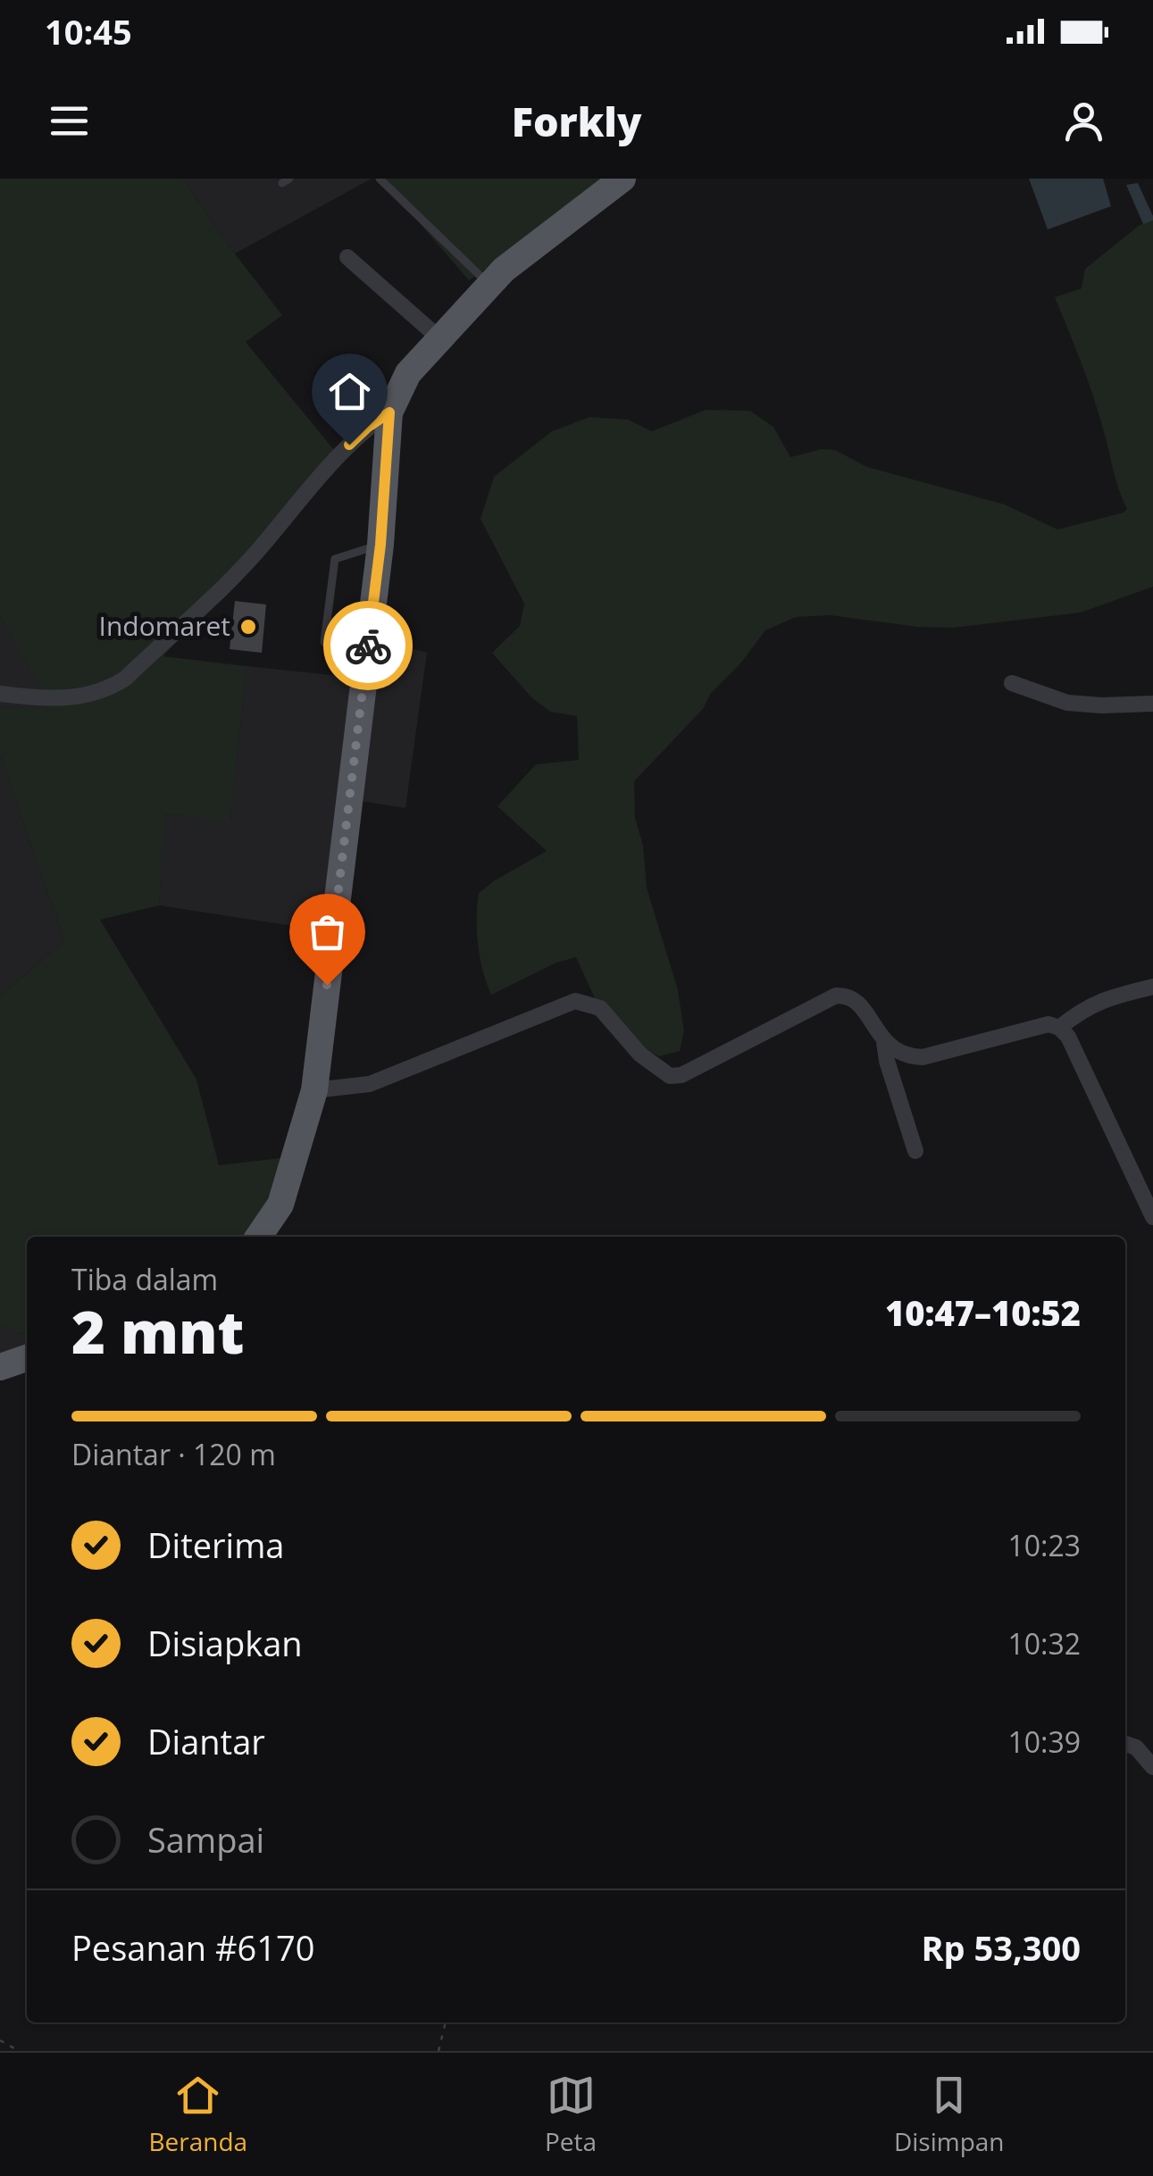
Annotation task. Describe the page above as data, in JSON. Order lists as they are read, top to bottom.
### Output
{
  "places": ["Indomaret"],
  "page": {
    "status": "10:45",
    "header": "Forkly",
    "heading": ["2 mnt", "Tiba dalam", "10:47–10:52"],
    "panel": ["Pesanan #6170", "Rp 53,300"],
    "bar": "Diantar · 120 m",
    "list": [
      ["Diterima", "10:23"],
      ["Disiapkan", "10:32"],
      ["Diantar", "10:39"],
      "Sampai"
    ],
    "tabs": ["Beranda", "Peta", "Disimpan"]
  }
}
